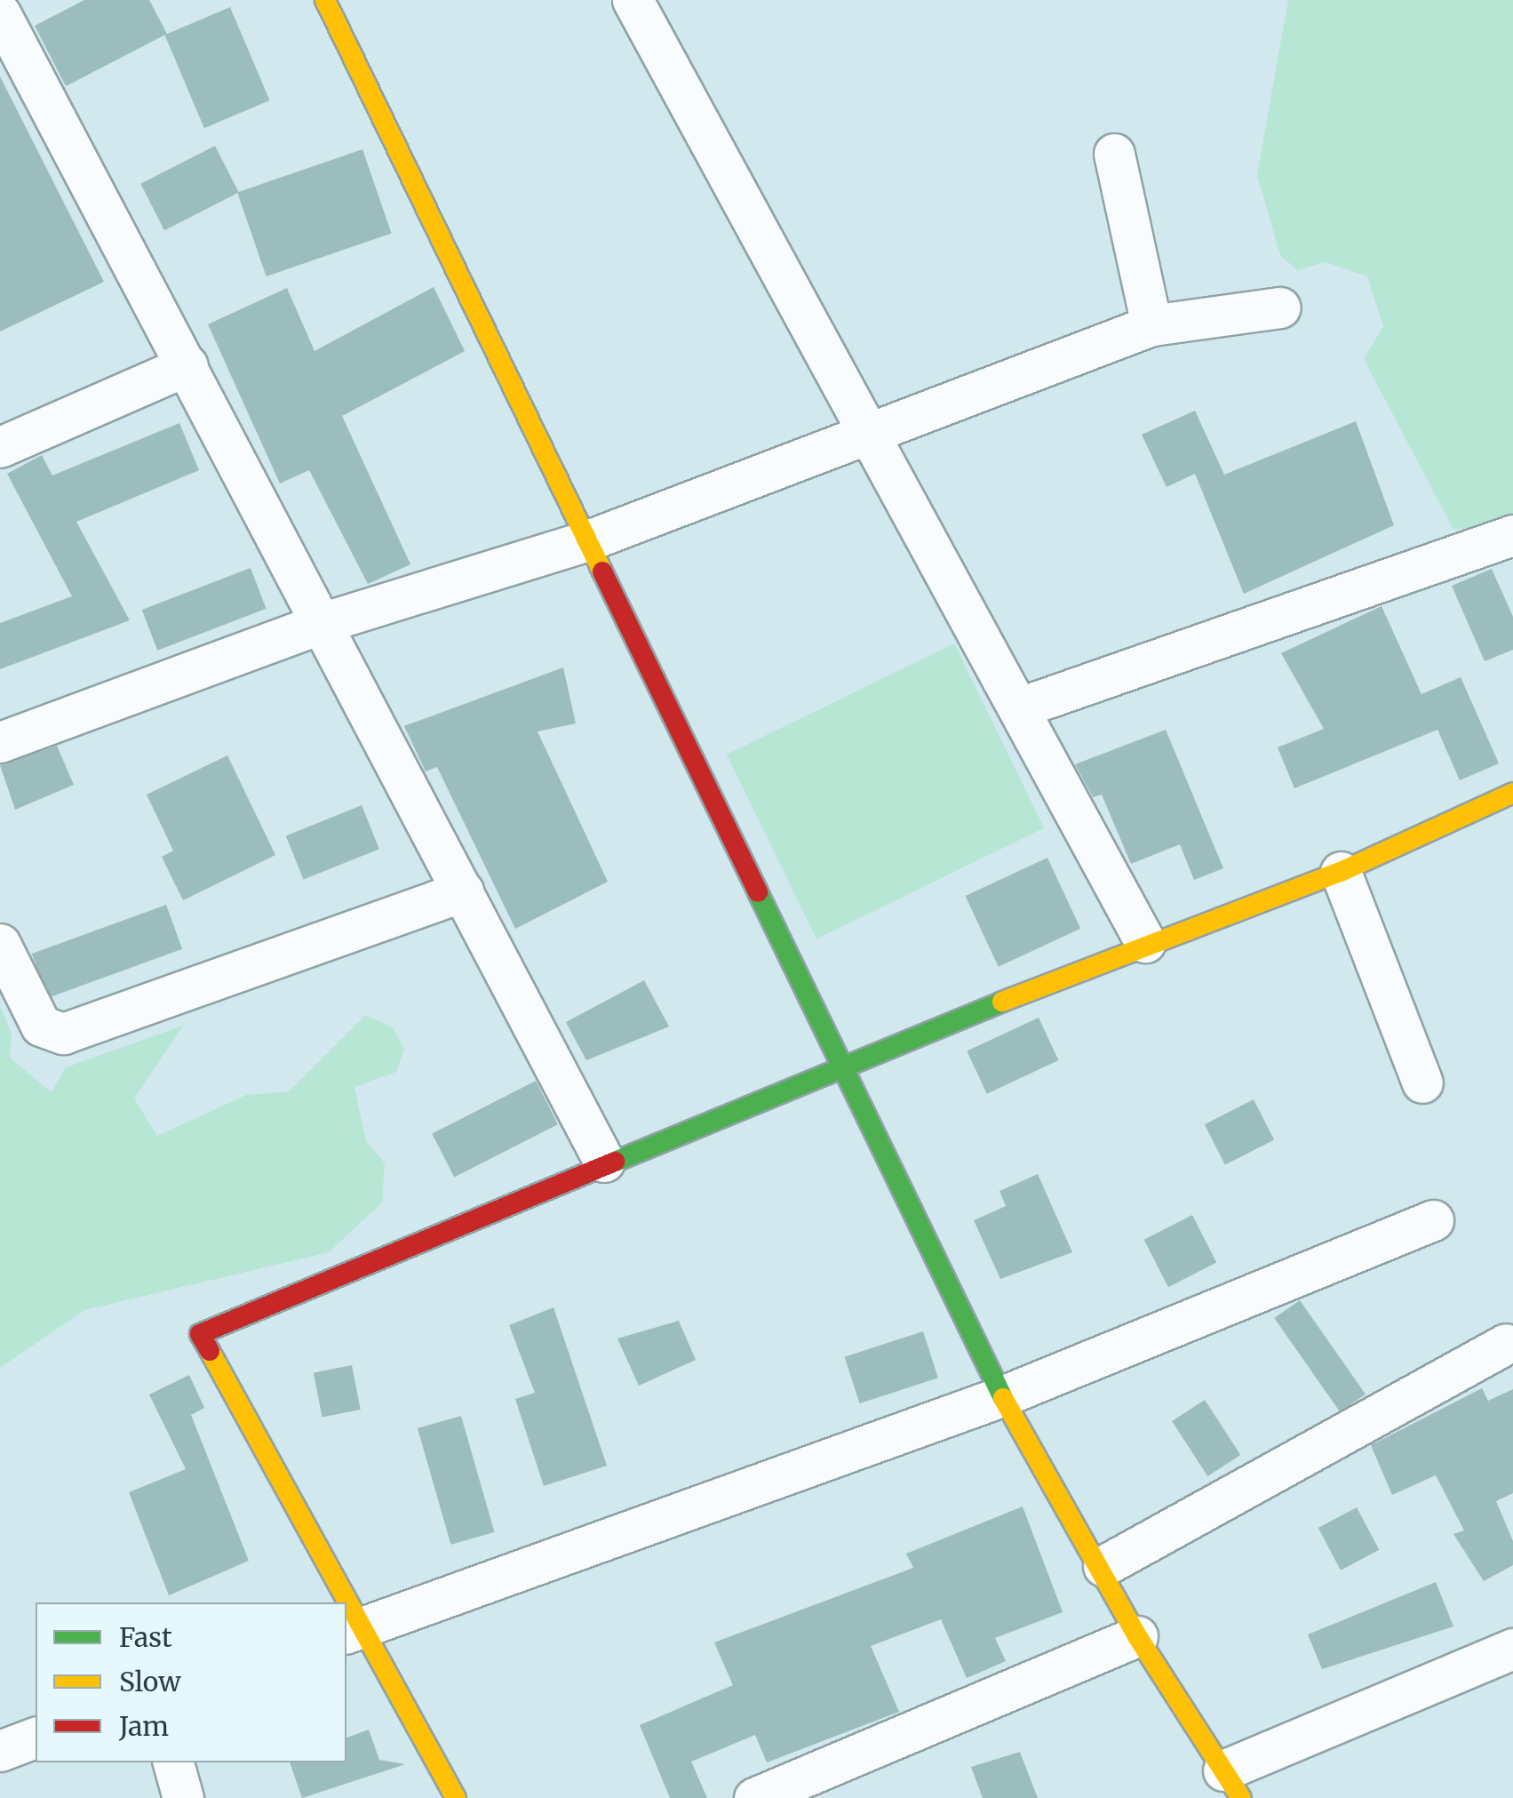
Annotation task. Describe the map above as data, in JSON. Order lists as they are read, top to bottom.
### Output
{
  "legend": ["Fast", "Slow", "Jam"]
}
